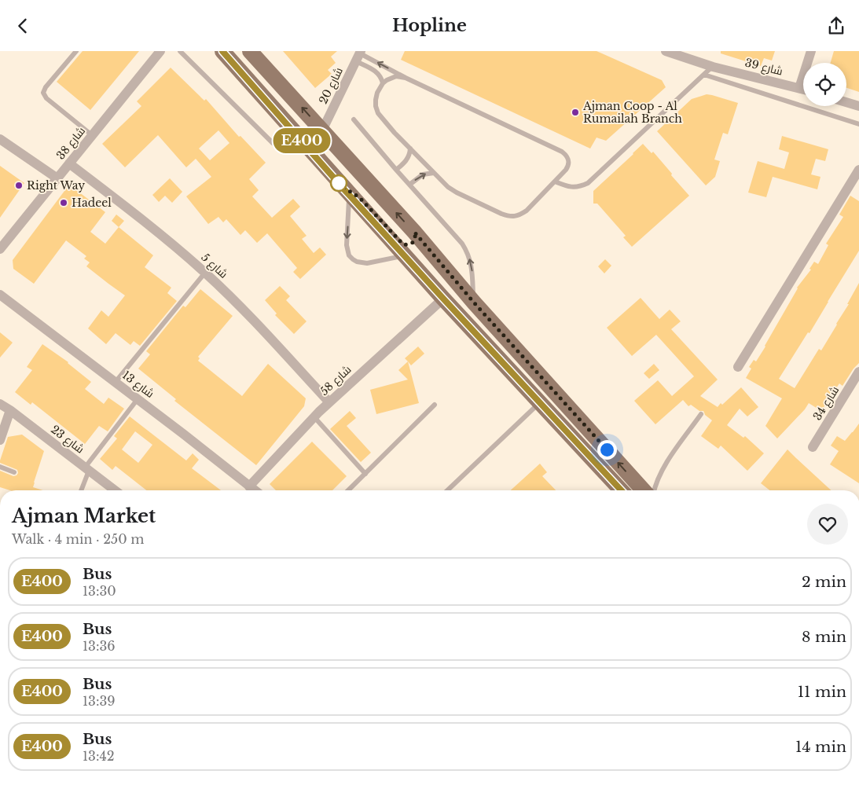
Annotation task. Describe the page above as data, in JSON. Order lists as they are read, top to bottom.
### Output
{
  "streets": {
    "street": [
      "شارع 39",
      "شارع 20",
      "شارع 38",
      "شارع 5",
      "شارع 58",
      "شارع 13",
      "شارع 34",
      "شارع 23"
    ]
  },
  "crossings": [
    ["شارع 38", "شارع 5"],
    ["شارع 5", "شارع 58"],
    ["شارع 58", "شارع 13"]
  ],
  "places": ["Ajman Coop - Al Rumailah Branch", "Right Way", "Hadeel"],
  "lines": ["bus line E400"],
  "page": {
    "header": "Hopline",
    "on_map": "E400",
    "heading": ["Ajman Market", "Walk · 4 min · 250 m"],
    "list": [
      {
        "mark": "E400",
        "name": "Bus",
        "note": "13:30",
        "value": "2 min"
      },
      {
        "mark": "E400",
        "name": "Bus",
        "note": "13:36",
        "value": "8 min"
      },
      {
        "mark": "E400",
        "name": "Bus",
        "note": "13:39",
        "value": "11 min"
      },
      {
        "mark": "E400",
        "name": "Bus",
        "note": "13:42",
        "value": "14 min"
      }
    ]
  }
}
